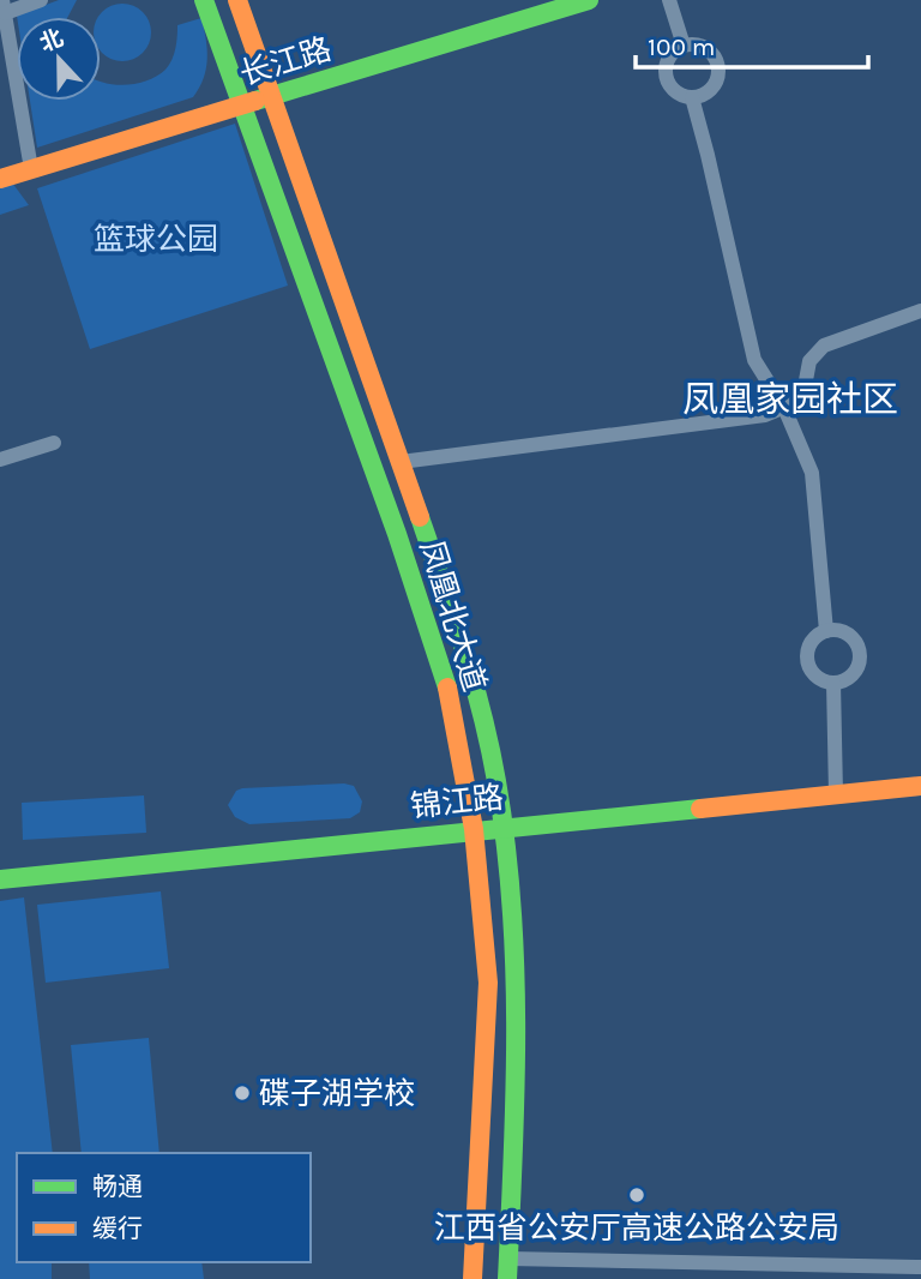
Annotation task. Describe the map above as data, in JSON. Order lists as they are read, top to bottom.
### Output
{
  "streets": {
    "main road": ["长江路", "凤凰北大道", "锦江路"]
  },
  "crossings": [
    ["长江路", "凤凰北大道"],
    ["凤凰北大道", "锦江路"]
  ],
  "districts": ["凤凰家园社区"],
  "parks": ["篮球公园"],
  "places": ["碟子湖学校", "江西省公安厅高速公路公安局"],
  "legend": ["畅通", "缓行"],
  "scale_bar": "100 m",
  "north": "top"
}
